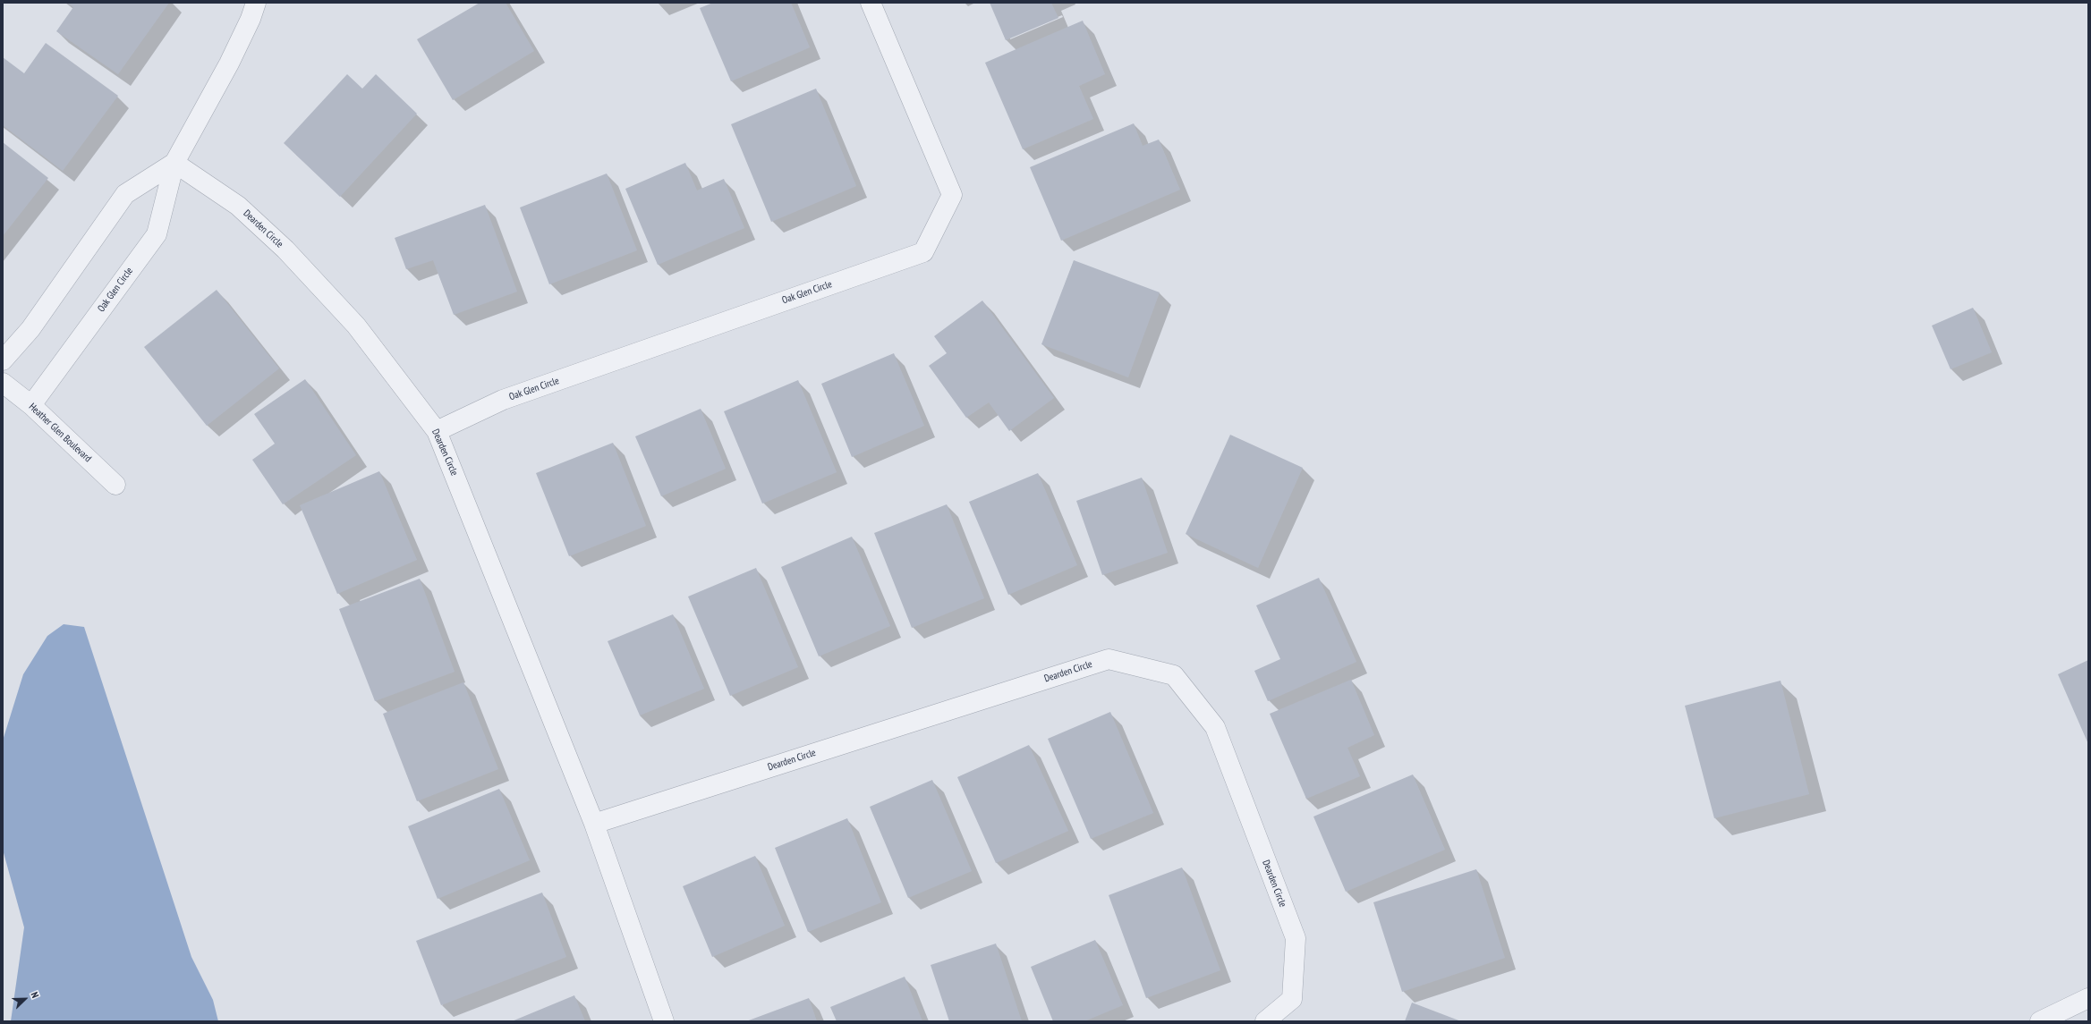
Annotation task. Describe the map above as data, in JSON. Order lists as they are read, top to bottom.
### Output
{
  "streets": {
    "street": ["Dearden Circle", "Oak Glen Circle", "Heather Glen Boulevard"]
  },
  "crossings": [
    ["Dearden Circle", "Oak Glen Circle"],
    ["Oak Glen Circle", "Heather Glen Boulevard"]
  ],
  "north": "top right"
}
